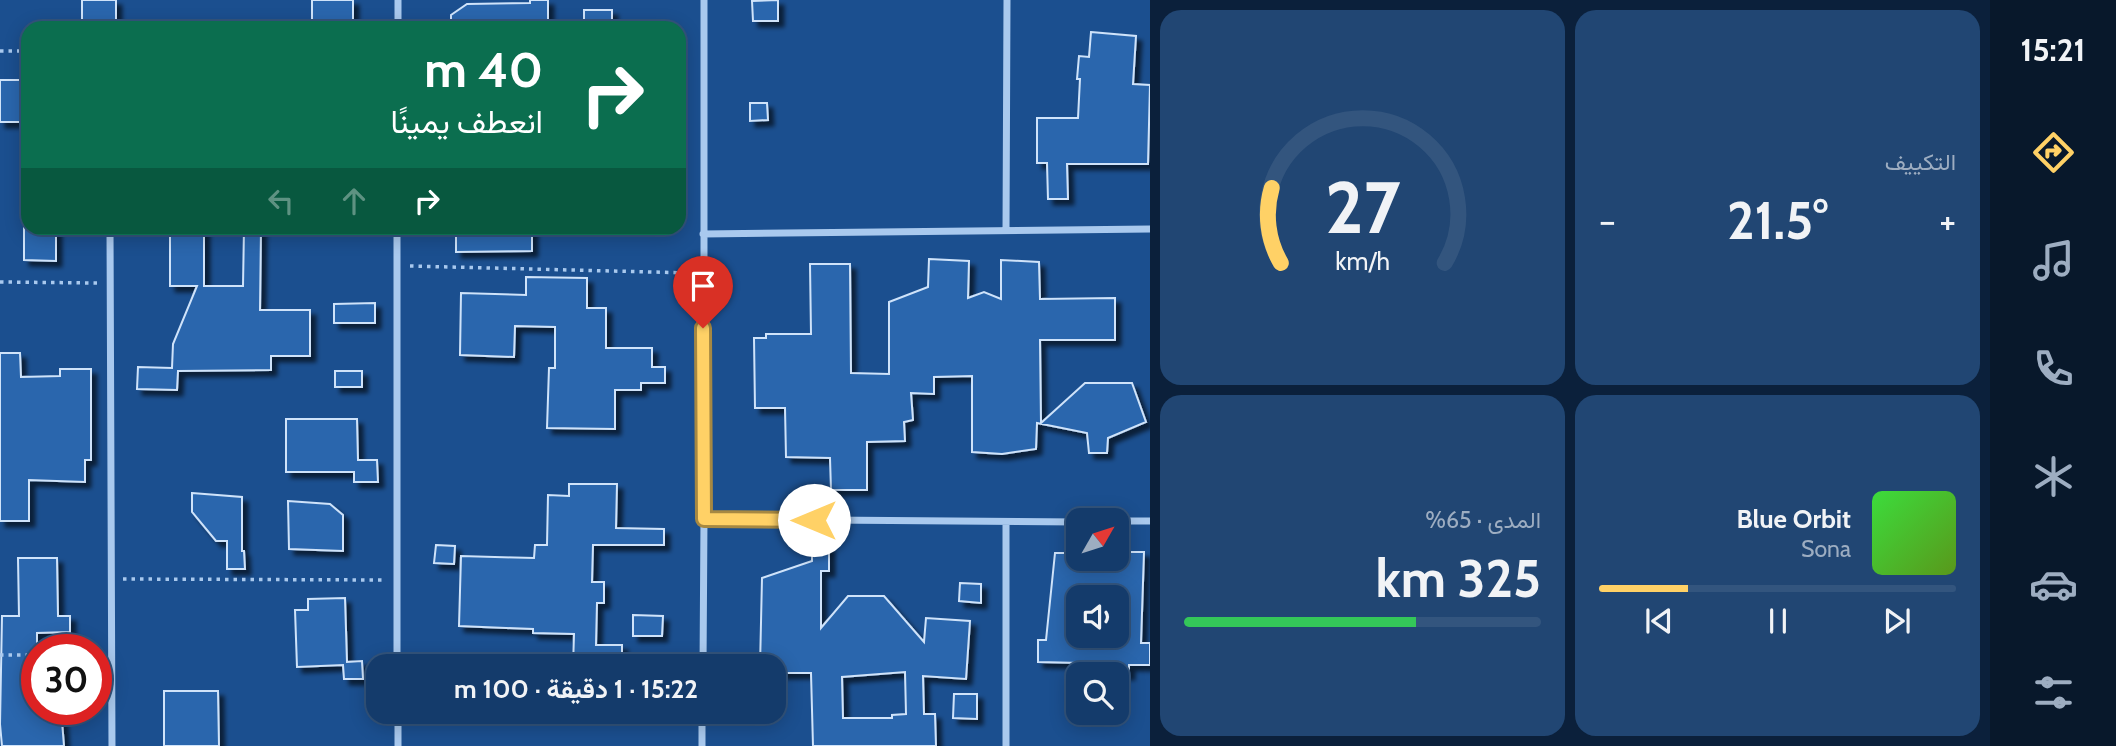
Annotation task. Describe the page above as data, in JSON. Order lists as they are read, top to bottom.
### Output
{
  "north": "top right",
  "page": {
    "tabs": "15:21",
    "tile": [
      "التكييف",
      ["المدى · 65%", "325 km"]
    ],
    "turn": ["40 m", "انعطف يمينًا"],
    "heat": ["−", "21.5°", "+"],
    "song": ["Blue Orbit", "Sona"],
    "limit": "30",
    "trip": "15:22 · 1 دقيقة · 100 m",
    "gauge": ["27", "km/h"]
  }
}
